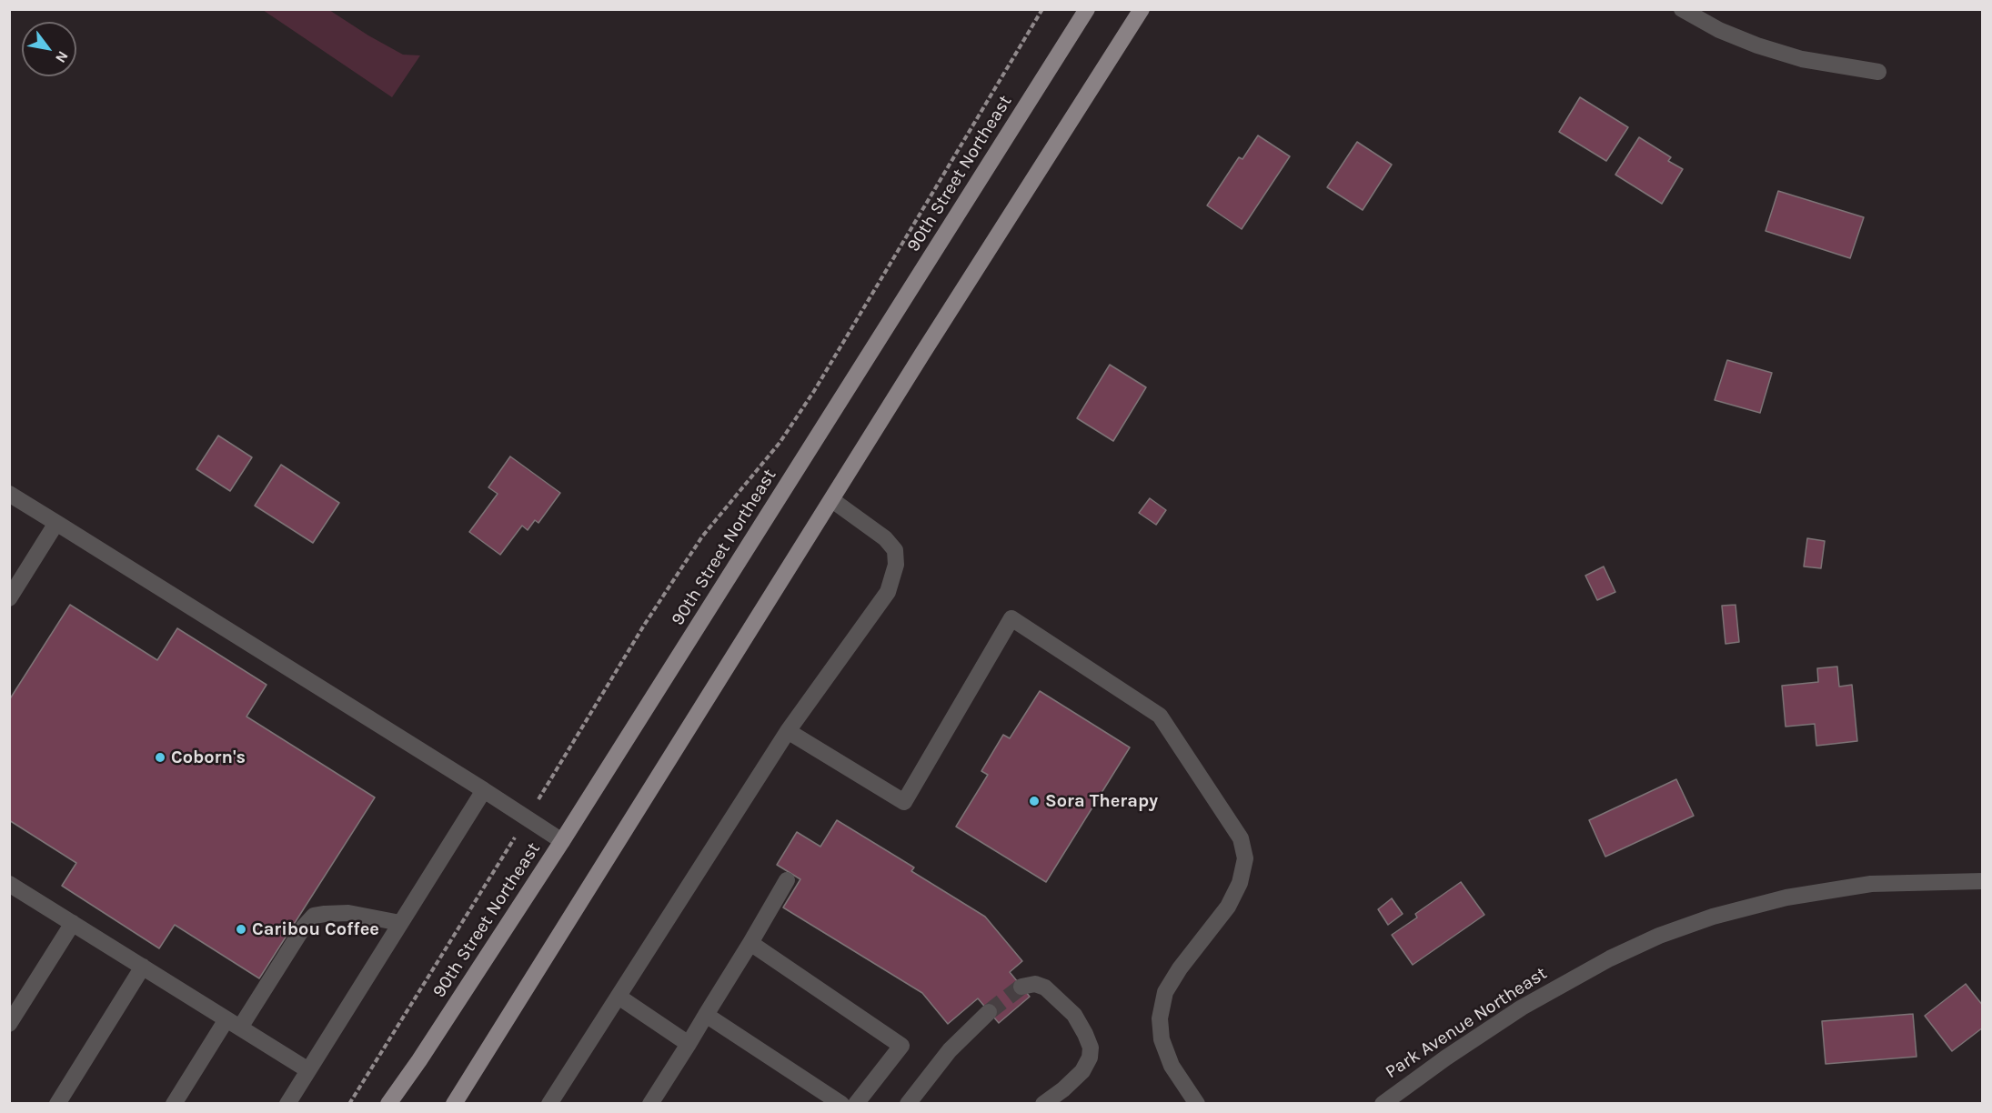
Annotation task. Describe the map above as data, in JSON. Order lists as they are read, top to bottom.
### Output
{
  "streets": {
    "main road": ["90th Street Northeast"],
    "street": ["Park Avenue Northeast"]
  },
  "places": ["Coborn's", "Sora Therapy", "Caribou Coffee"],
  "north": "bottom right"
}
